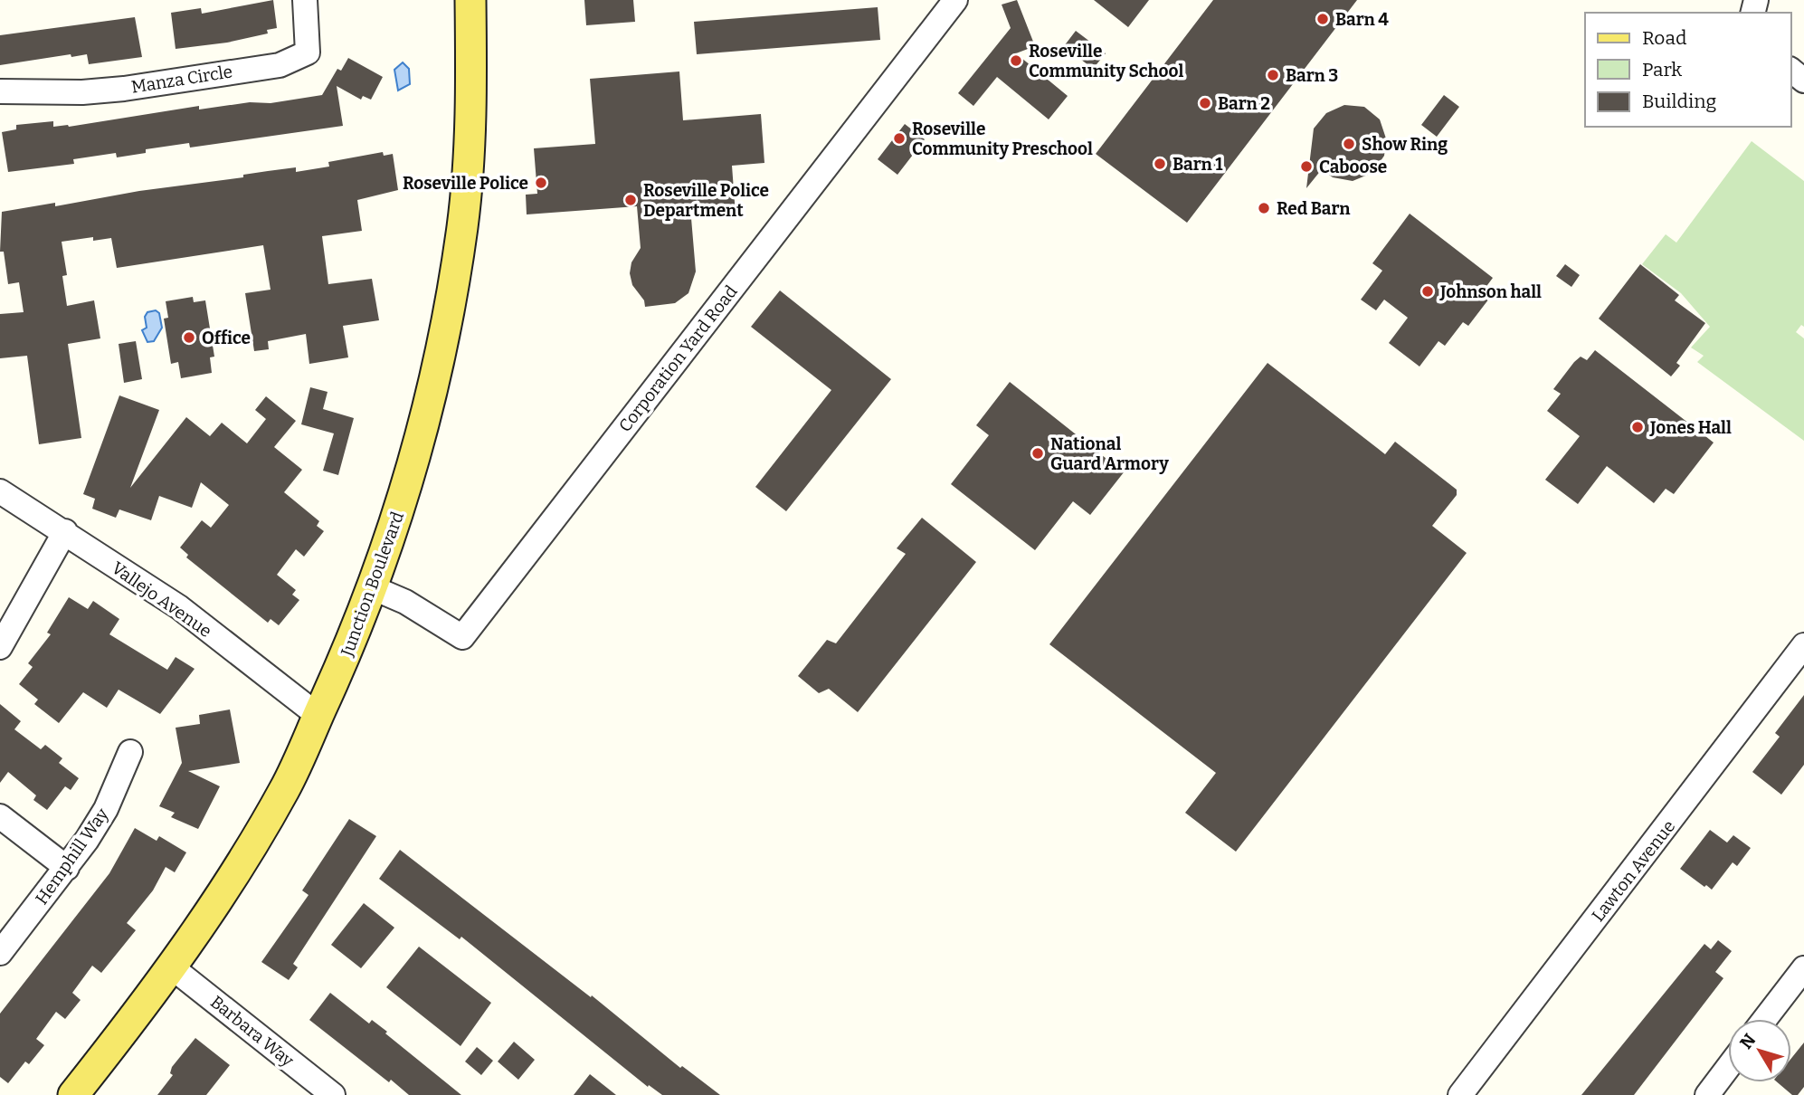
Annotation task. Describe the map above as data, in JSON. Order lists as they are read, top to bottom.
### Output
{
  "streets": {
    "main road": ["Junction Boulevard"],
    "street": [
      "Manza Circle",
      "Corporation Yard Road",
      "Vallejo Avenue",
      "Hemphill Way",
      "Lawton Avenue",
      "Barbara Way"
    ]
  },
  "crossings": [
    ["Corporation Yard Road", "Junction Boulevard"],
    ["Junction Boulevard", "Vallejo Avenue"],
    ["Junction Boulevard", "Barbara Way"]
  ],
  "places": [
    "Barn 4",
    "Roseville Community School",
    "Barn 3",
    "Barn 2",
    "Roseville Community Preschool",
    "Show Ring",
    "Barn 1",
    "Caboose",
    "Roseville Police",
    "Roseville Police Department",
    "Red Barn",
    "Johnson hall",
    "Office",
    "Jones Hall",
    "National Guard Armory"
  ],
  "legend": ["Road", "Park", "Building"],
  "north": "top left"
}
